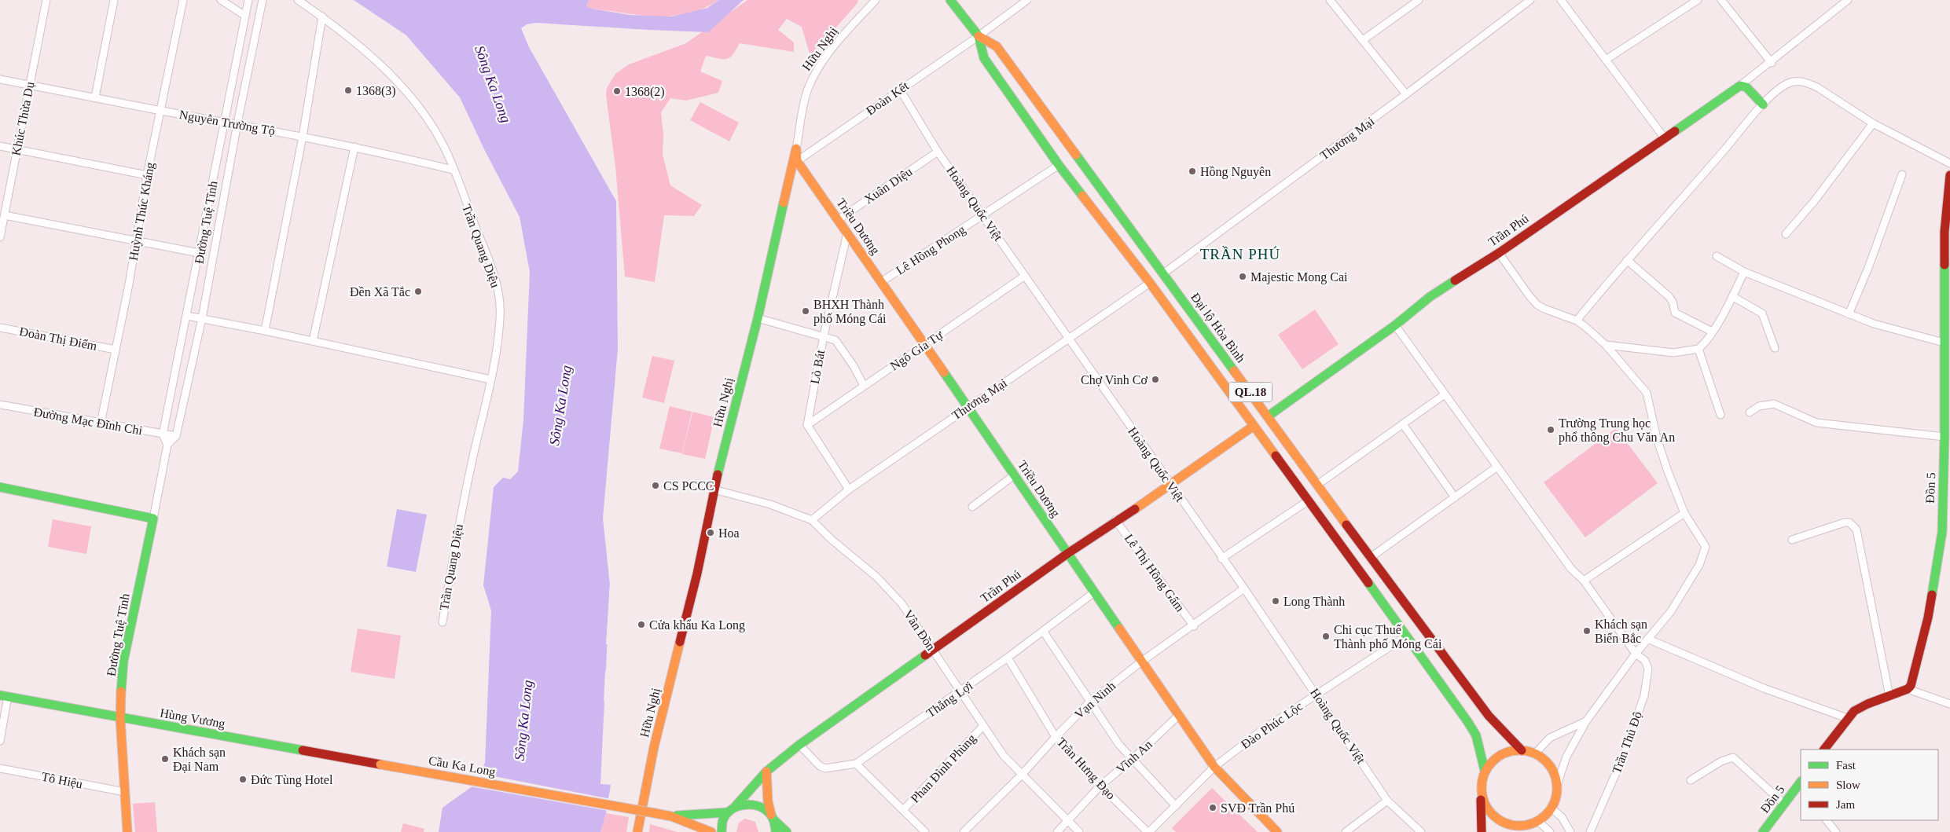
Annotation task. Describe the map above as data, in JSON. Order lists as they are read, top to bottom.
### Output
{
  "streets": {
    "main road": [
      "Hữu Nghị",
      "Đường Tuệ Tĩnh",
      "Triều Dương",
      "Trần Phú",
      "Đại lộ Hòa Bình",
      "QL.18",
      "Đồn 5",
      "Hùng Vương",
      "Cầu Ka Long"
    ],
    "street": [
      "Đoàn Kết",
      "Khúc Thừa Dụ",
      "Nguyễn Trường Tộ",
      "Thương Mại",
      "Xuân Diệu",
      "Hoàng Quốc Việt",
      "Huỳnh Thúc Kháng",
      "Trần Quang Diệu",
      "Lê Hồng Phong",
      "Đoàn Thị Điểm",
      "Ngô Gia Tự",
      "Lò Bát",
      "Đường Mạc Đĩnh Chi",
      "Lê Thị Hồng Gấm",
      "Vân Đồn",
      "Thắng Lợi",
      "Vạn Ninh",
      "Đào Phúc Lộc",
      "Trần Thủ Độ",
      "Vĩnh An",
      "Phan Đình Phùng",
      "Trần Hưng Đạo",
      "Tô Hiệu"
    ]
  },
  "crossings": [
    ["Hữu Nghị", "Vân Đồn"],
    ["Đoàn Kết", "Hoàng Quốc Việt"],
    ["Đoàn Kết", "Triều Dương"],
    ["Đoàn Kết", "Đại lộ Hòa Bình"],
    ["Khúc Thừa Dụ", "Nguyễn Trường Tộ"],
    ["Nguyễn Trường Tộ", "Huỳnh Thúc Kháng"],
    ["Nguyễn Trường Tộ", "Đường Tuệ Tĩnh"],
    ["Nguyễn Trường Tộ", "Trần Quang Diệu"],
    ["Thương Mại", "Hoàng Quốc Việt"],
    ["Thương Mại", "Triều Dương"],
    ["Thương Mại", "Đại lộ Hòa Bình"],
    ["Thương Mại", "Vân Đồn"],
    ["Xuân Diệu", "Hoàng Quốc Việt"],
    ["Xuân Diệu", "Triều Dương"],
    ["Hoàng Quốc Việt", "Trần Phú"],
    ["Hoàng Quốc Việt", "Lê Hồng Phong"],
    ["Hoàng Quốc Việt", "Ngô Gia Tự"],
    ["Hoàng Quốc Việt", "Vạn Ninh"],
    ["Hoàng Quốc Việt", "Đào Phúc Lộc"],
    ["Huỳnh Thúc Kháng", "Đoàn Thị Điểm"],
    ["Huỳnh Thúc Kháng", "Đường Mạc Đĩnh Chi"],
    ["Đường Tuệ Tĩnh", "Đường Mạc Đĩnh Chi"],
    ["Đường Tuệ Tĩnh", "Hùng Vương"],
    ["Đường Tuệ Tĩnh", "Tô Hiệu"],
    ["Triều Dương", "Trần Phú"],
    ["Triều Dương", "Lê Hồng Phong"],
    ["Triều Dương", "Ngô Gia Tự"],
    ["Triều Dương", "Lò Bát"],
    ["Triều Dương", "Thắng Lợi"],
    ["Triều Dương", "Vạn Ninh"],
    ["Triều Dương", "Đào Phúc Lộc"],
    ["Triều Dương", "Vĩnh An"],
    ["Trần Phú", "Đại lộ Hòa Bình"],
    ["Trần Phú", "Lê Thị Hồng Gấm"],
    ["Trần Phú", "Vân Đồn"],
    ["Trần Phú", "Thắng Lợi"],
    ["Trần Phú", "Trần Thủ Độ"],
    ["Lê Hồng Phong", "Đại lộ Hòa Bình"],
    ["Đại lộ Hòa Bình", "Đào Phúc Lộc"],
    ["Ngô Gia Tự", "Lò Bát"],
    ["Lê Thị Hồng Gấm", "Vạn Ninh"],
    ["Vân Đồn", "Thắng Lợi"],
    ["Vân Đồn", "Vạn Ninh"],
    ["Vân Đồn", "Vĩnh An"],
    ["Vân Đồn", "Phan Đình Phùng"],
    ["Thắng Lợi", "Trần Hưng Đạo"],
    ["Vạn Ninh", "Trần Hưng Đạo"],
    ["Hùng Vương", "Cầu Ka Long"],
    ["Đào Phúc Lộc", "Trần Hưng Đạo"],
    ["Vĩnh An", "Trần Hưng Đạo"]
  ],
  "districts": ["TRẦN PHÚ"],
  "water": ["Sông Ka Long"],
  "places": [
    "1368(3)",
    "1368(2)",
    "Hồng Nguyên",
    "Majestic Mong Cai",
    "Đền Xã Tắc",
    "BHXH Thành phố Móng Cái",
    "Chợ Vinh Cơ",
    "Trường Trung học phổ thông Chu Văn An",
    "CS PCCC",
    "Hoa",
    "Long Thành",
    "Cửa khẩu Ka Long",
    "Khách sạn Biển Bắc",
    "Chi cục Thuế Thành phố Móng Cái",
    "Khách sạn Đại Nam",
    "Đức Tùng Hotel",
    "SVĐ Trần Phú"
  ],
  "legend": ["Fast", "Slow", "Jam"]
}
